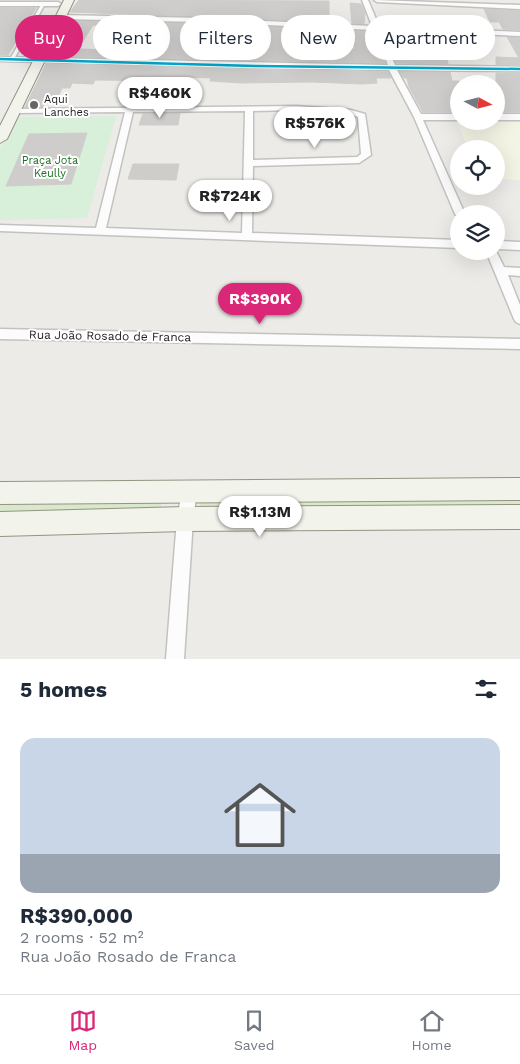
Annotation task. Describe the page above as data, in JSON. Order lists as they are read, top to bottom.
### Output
{
  "streets": {
    "street": ["Rua João Rosado de Franca"]
  },
  "parks": ["Praça Jota Keully"],
  "places": ["Aqui Lanches"],
  "north": "right",
  "page": {
    "chip": [
      "Buy",
      "Rent",
      "Filters",
      "New",
      "Apartment"
    ],
    "price": [
      "R$460K",
      "R$576K",
      "R$724K",
      "R$390K",
      "R$1.13M"
    ],
    "heading": "5 homes",
    "list": [
      {
        "name": "R$390,000",
        "note": "2 rooms · 52 m² · Rua João Rosado de Franca"
      }
    ],
    "tabs": ["Map", "Saved", "Home"]
  }
}
